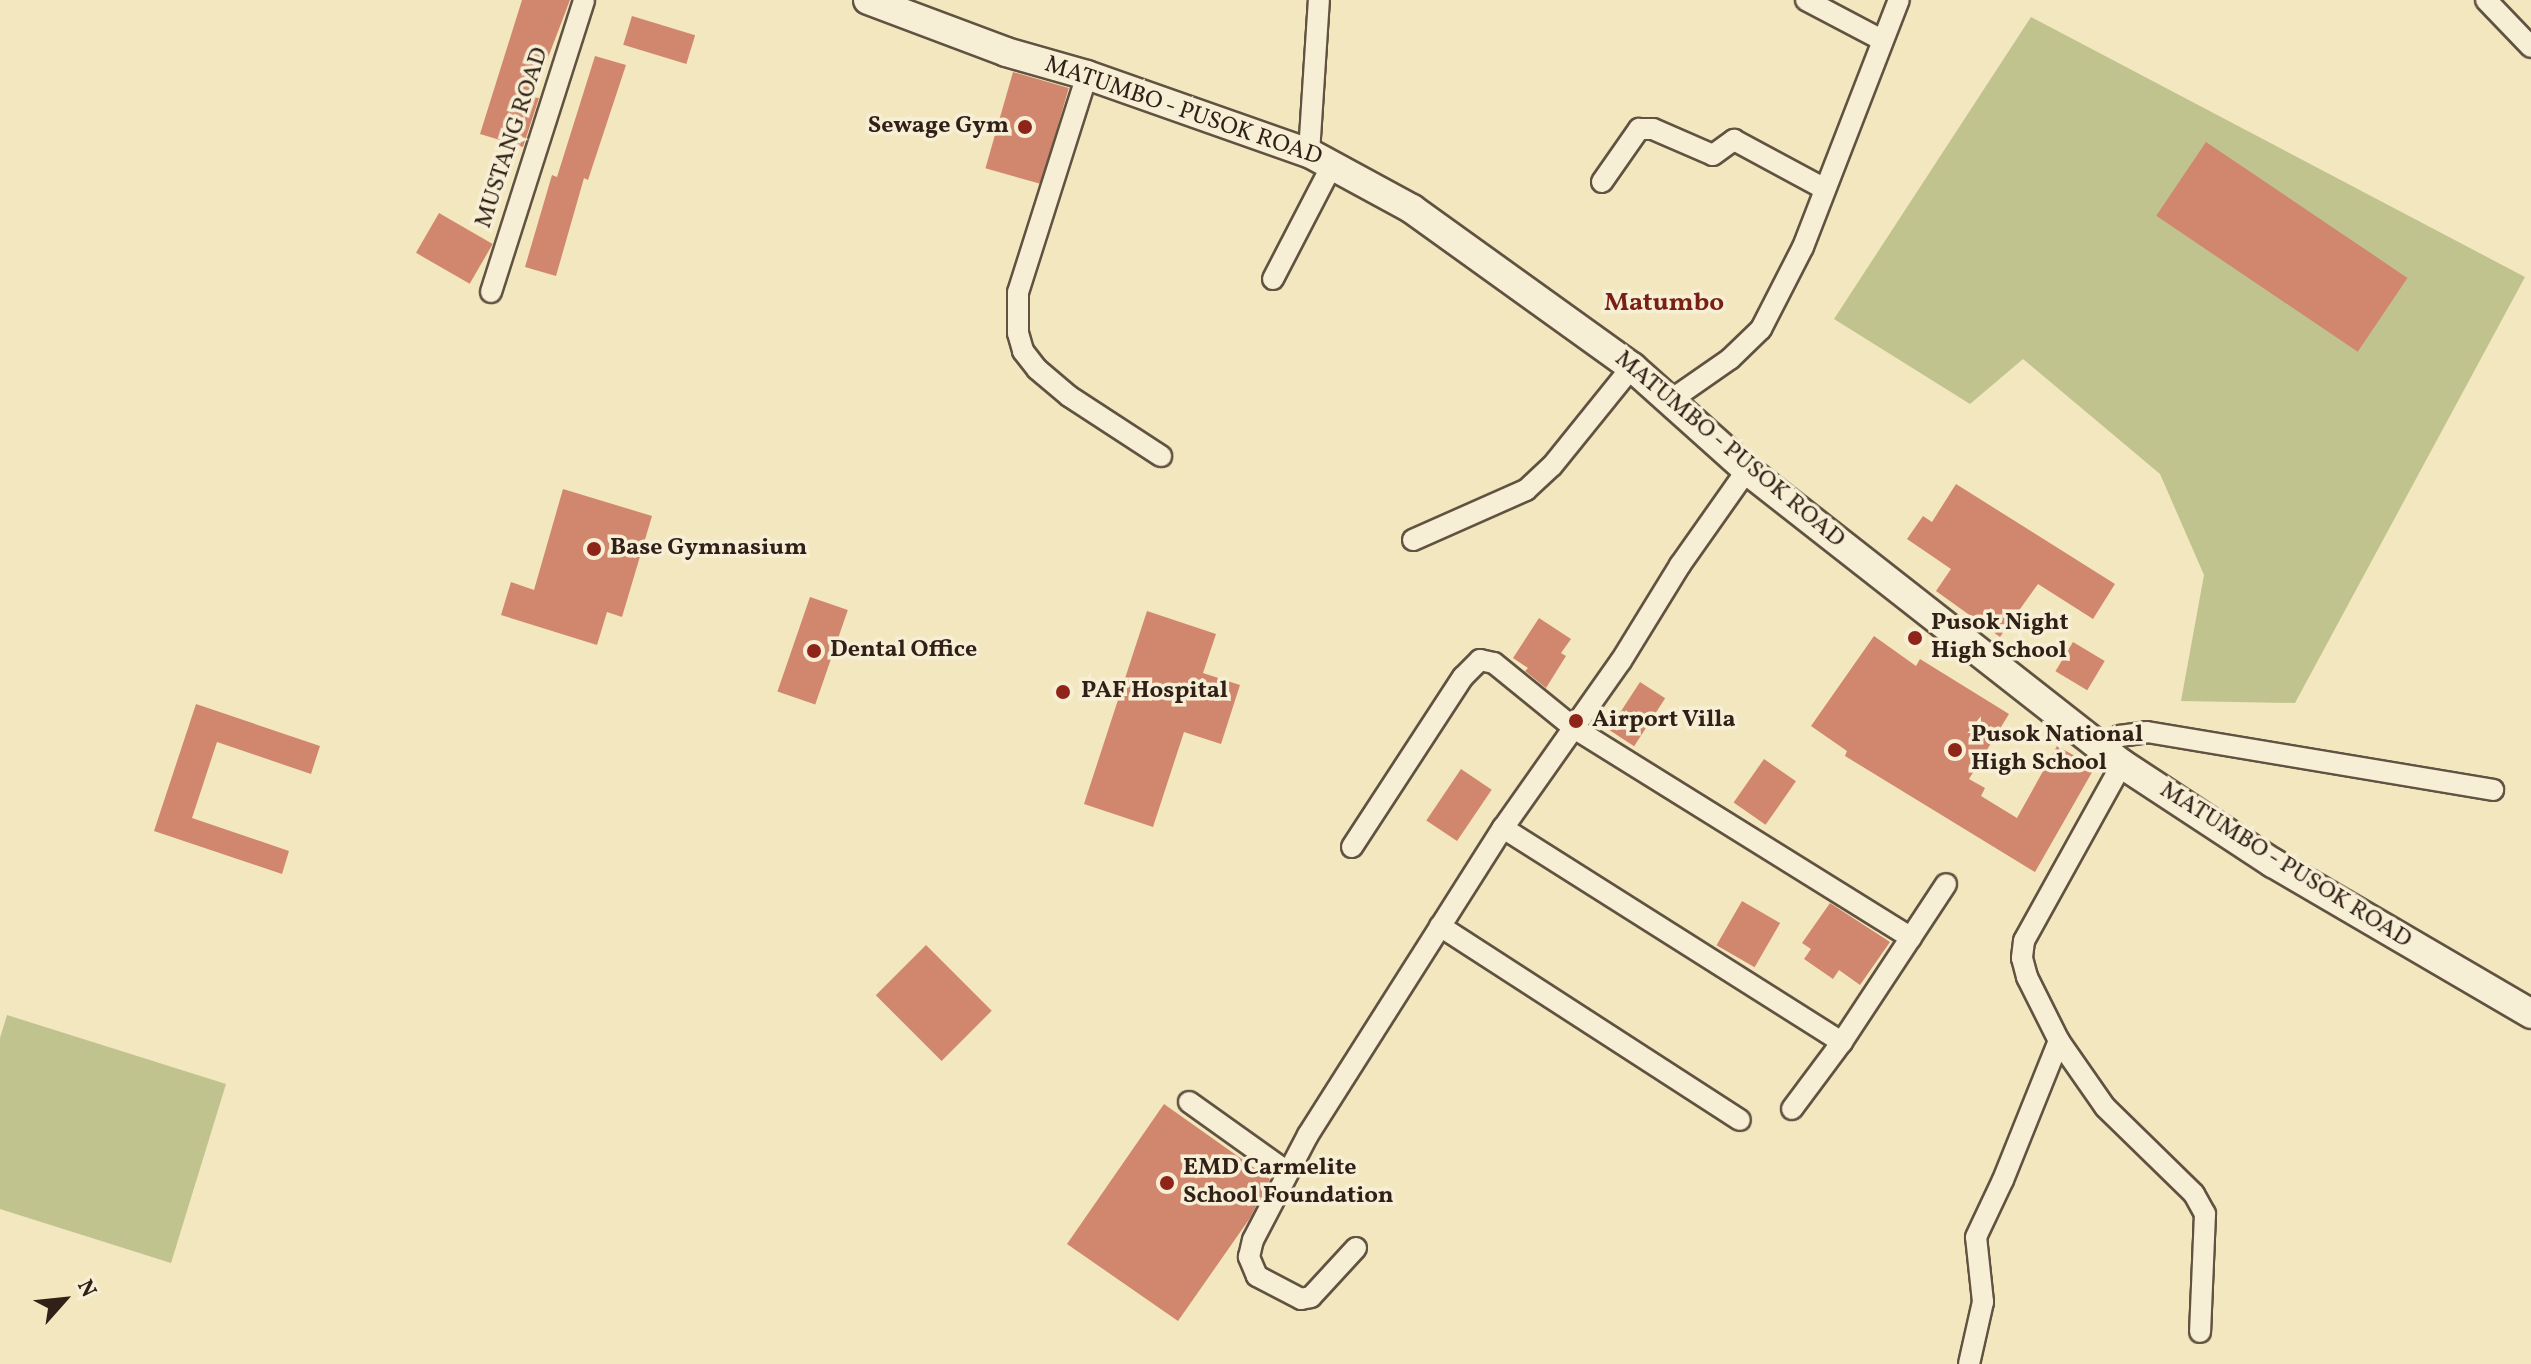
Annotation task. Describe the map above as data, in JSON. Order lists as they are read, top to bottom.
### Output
{
  "streets": {
    "street": ["MATUMBO - PUSOK ROAD", "MUSTANG ROAD"]
  },
  "districts": ["Matumbo"],
  "places": [
    "Sewage Gym",
    "Base Gymnasium",
    "Pusok Night High School",
    "Dental Office",
    "PAF Hospital",
    "Airport Villa",
    "Pusok National High School",
    "EMD Carmelite School Foundation"
  ],
  "north": "top right"
}
